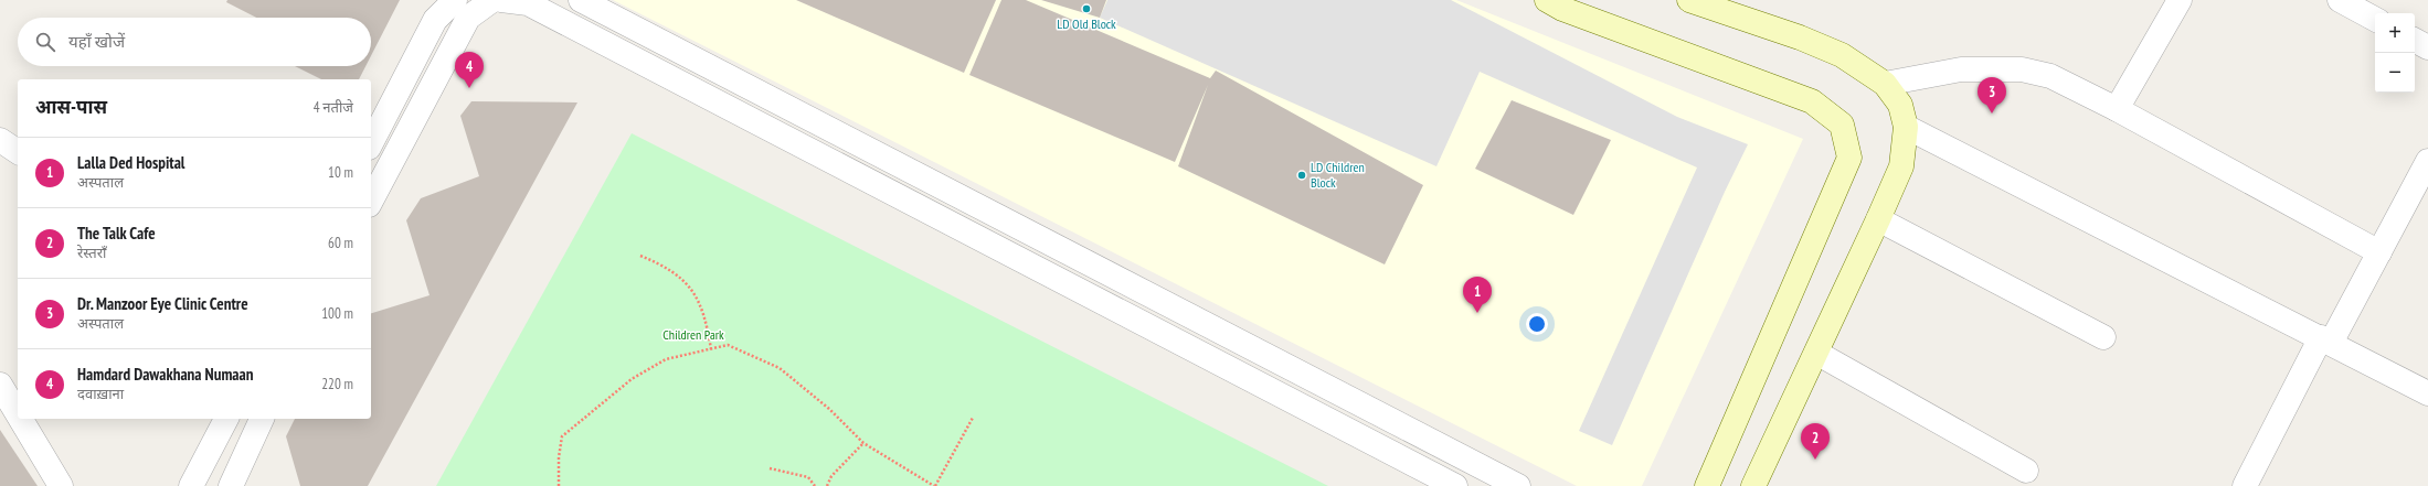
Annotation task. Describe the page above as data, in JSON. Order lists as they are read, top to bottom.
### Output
{
  "parks": ["Children Park"],
  "places": ["LD Old Block", "LD Children Block"],
  "page": {
    "map_buttons": ["+", "−"],
    "search": "यहाँ खोजें",
    "pins": [
      "4",
      "3",
      "1",
      "2"
    ],
    "heading": ["आस-पास", "4 नतीजे"],
    "list": [
      {
        "mark": "1",
        "name": "Lalla Ded Hospital",
        "note": "अस्पताल",
        "value": "10 m"
      },
      {
        "mark": "2",
        "name": "The Talk Cafe",
        "note": "रेस्तराँ",
        "value": "60 m"
      },
      {
        "mark": "3",
        "name": "Dr. Manzoor Eye Clinic Centre",
        "note": "अस्पताल",
        "value": "100 m"
      },
      {
        "mark": "4",
        "name": "Hamdard Dawakhana Numaan",
        "note": "दवाख़ाना",
        "value": "220 m"
      }
    ]
  }
}
